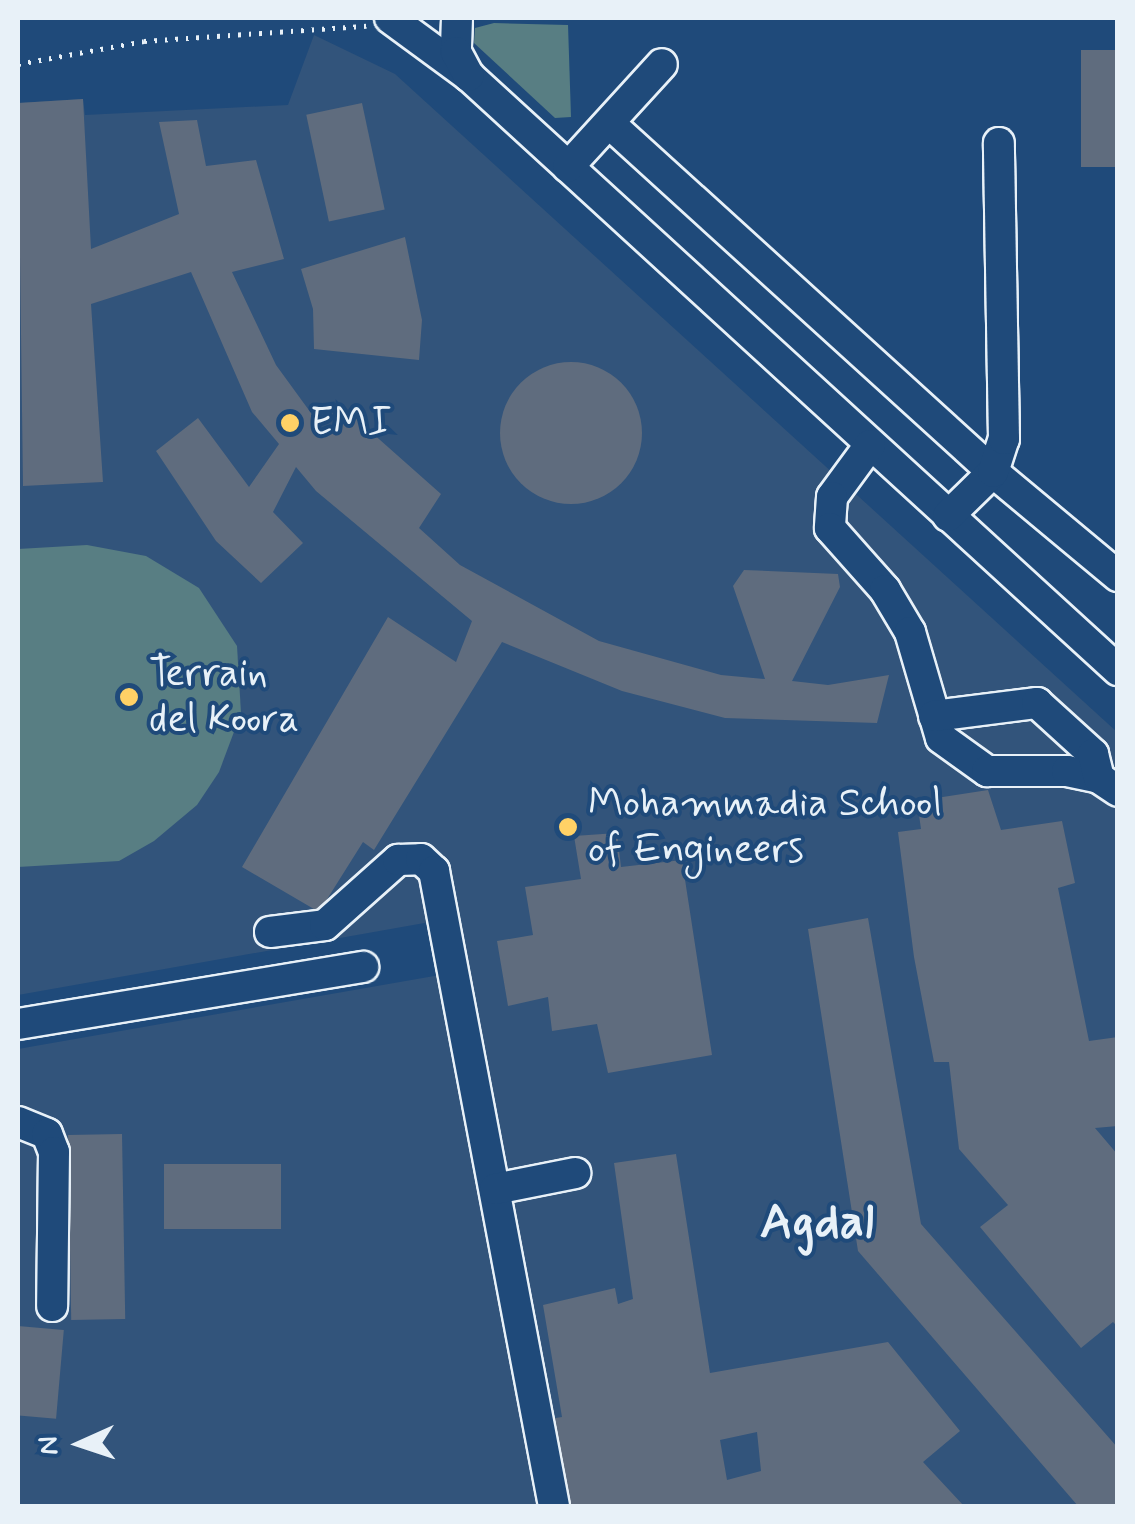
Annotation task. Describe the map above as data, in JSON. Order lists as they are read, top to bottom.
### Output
{
  "districts": ["Agdal"],
  "places": ["EMI", "Terrain del Koora", "Mohammadia School of Engineers"],
  "north": "left"
}
